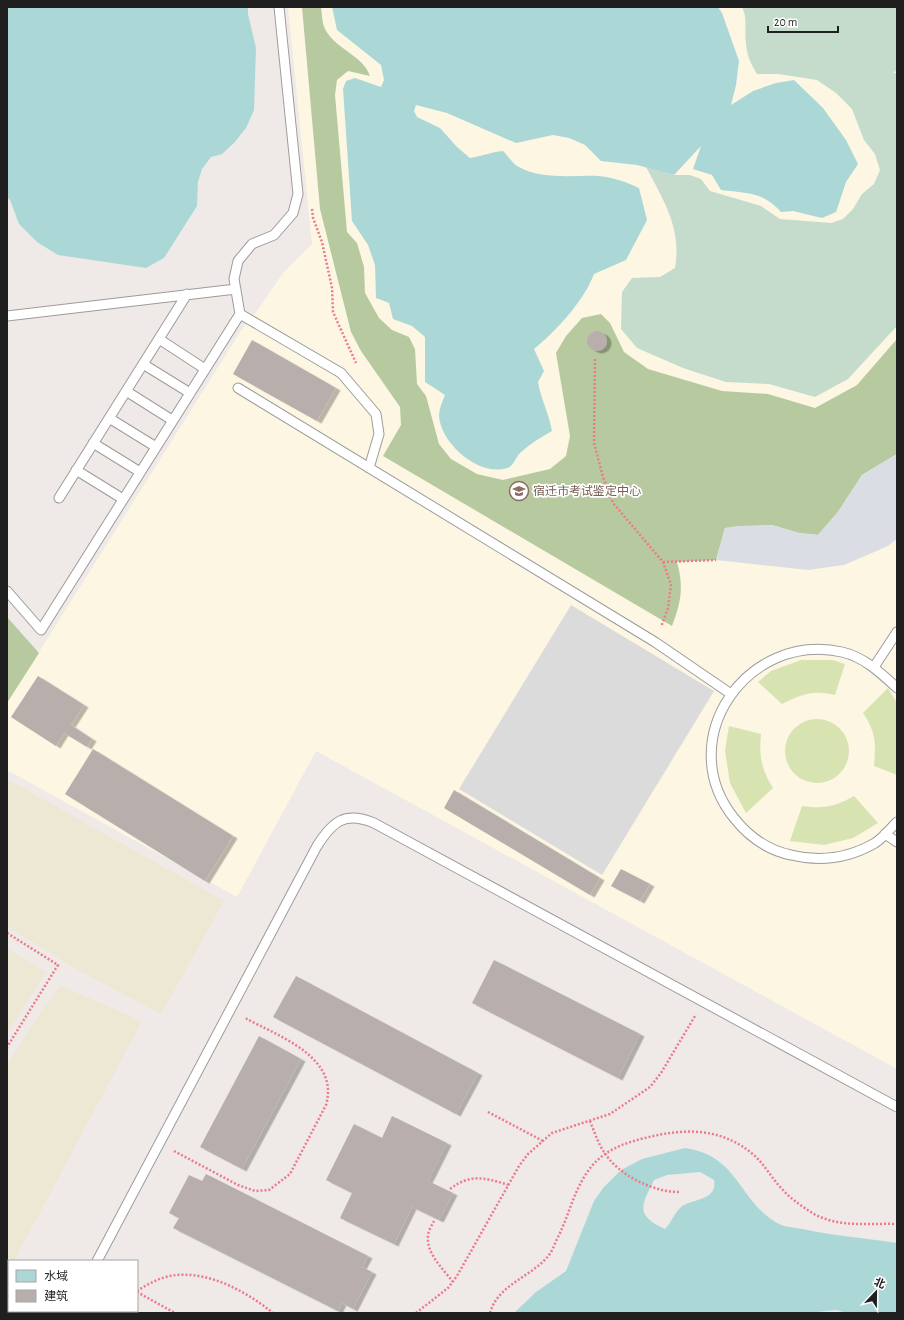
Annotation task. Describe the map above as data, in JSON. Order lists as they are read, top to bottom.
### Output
{
  "places": {
    "school or university": ["宿迁市考试鉴定中心"]
  },
  "legend": ["水域", "建筑"],
  "scale_bar": "20 m",
  "north": "top"
}
